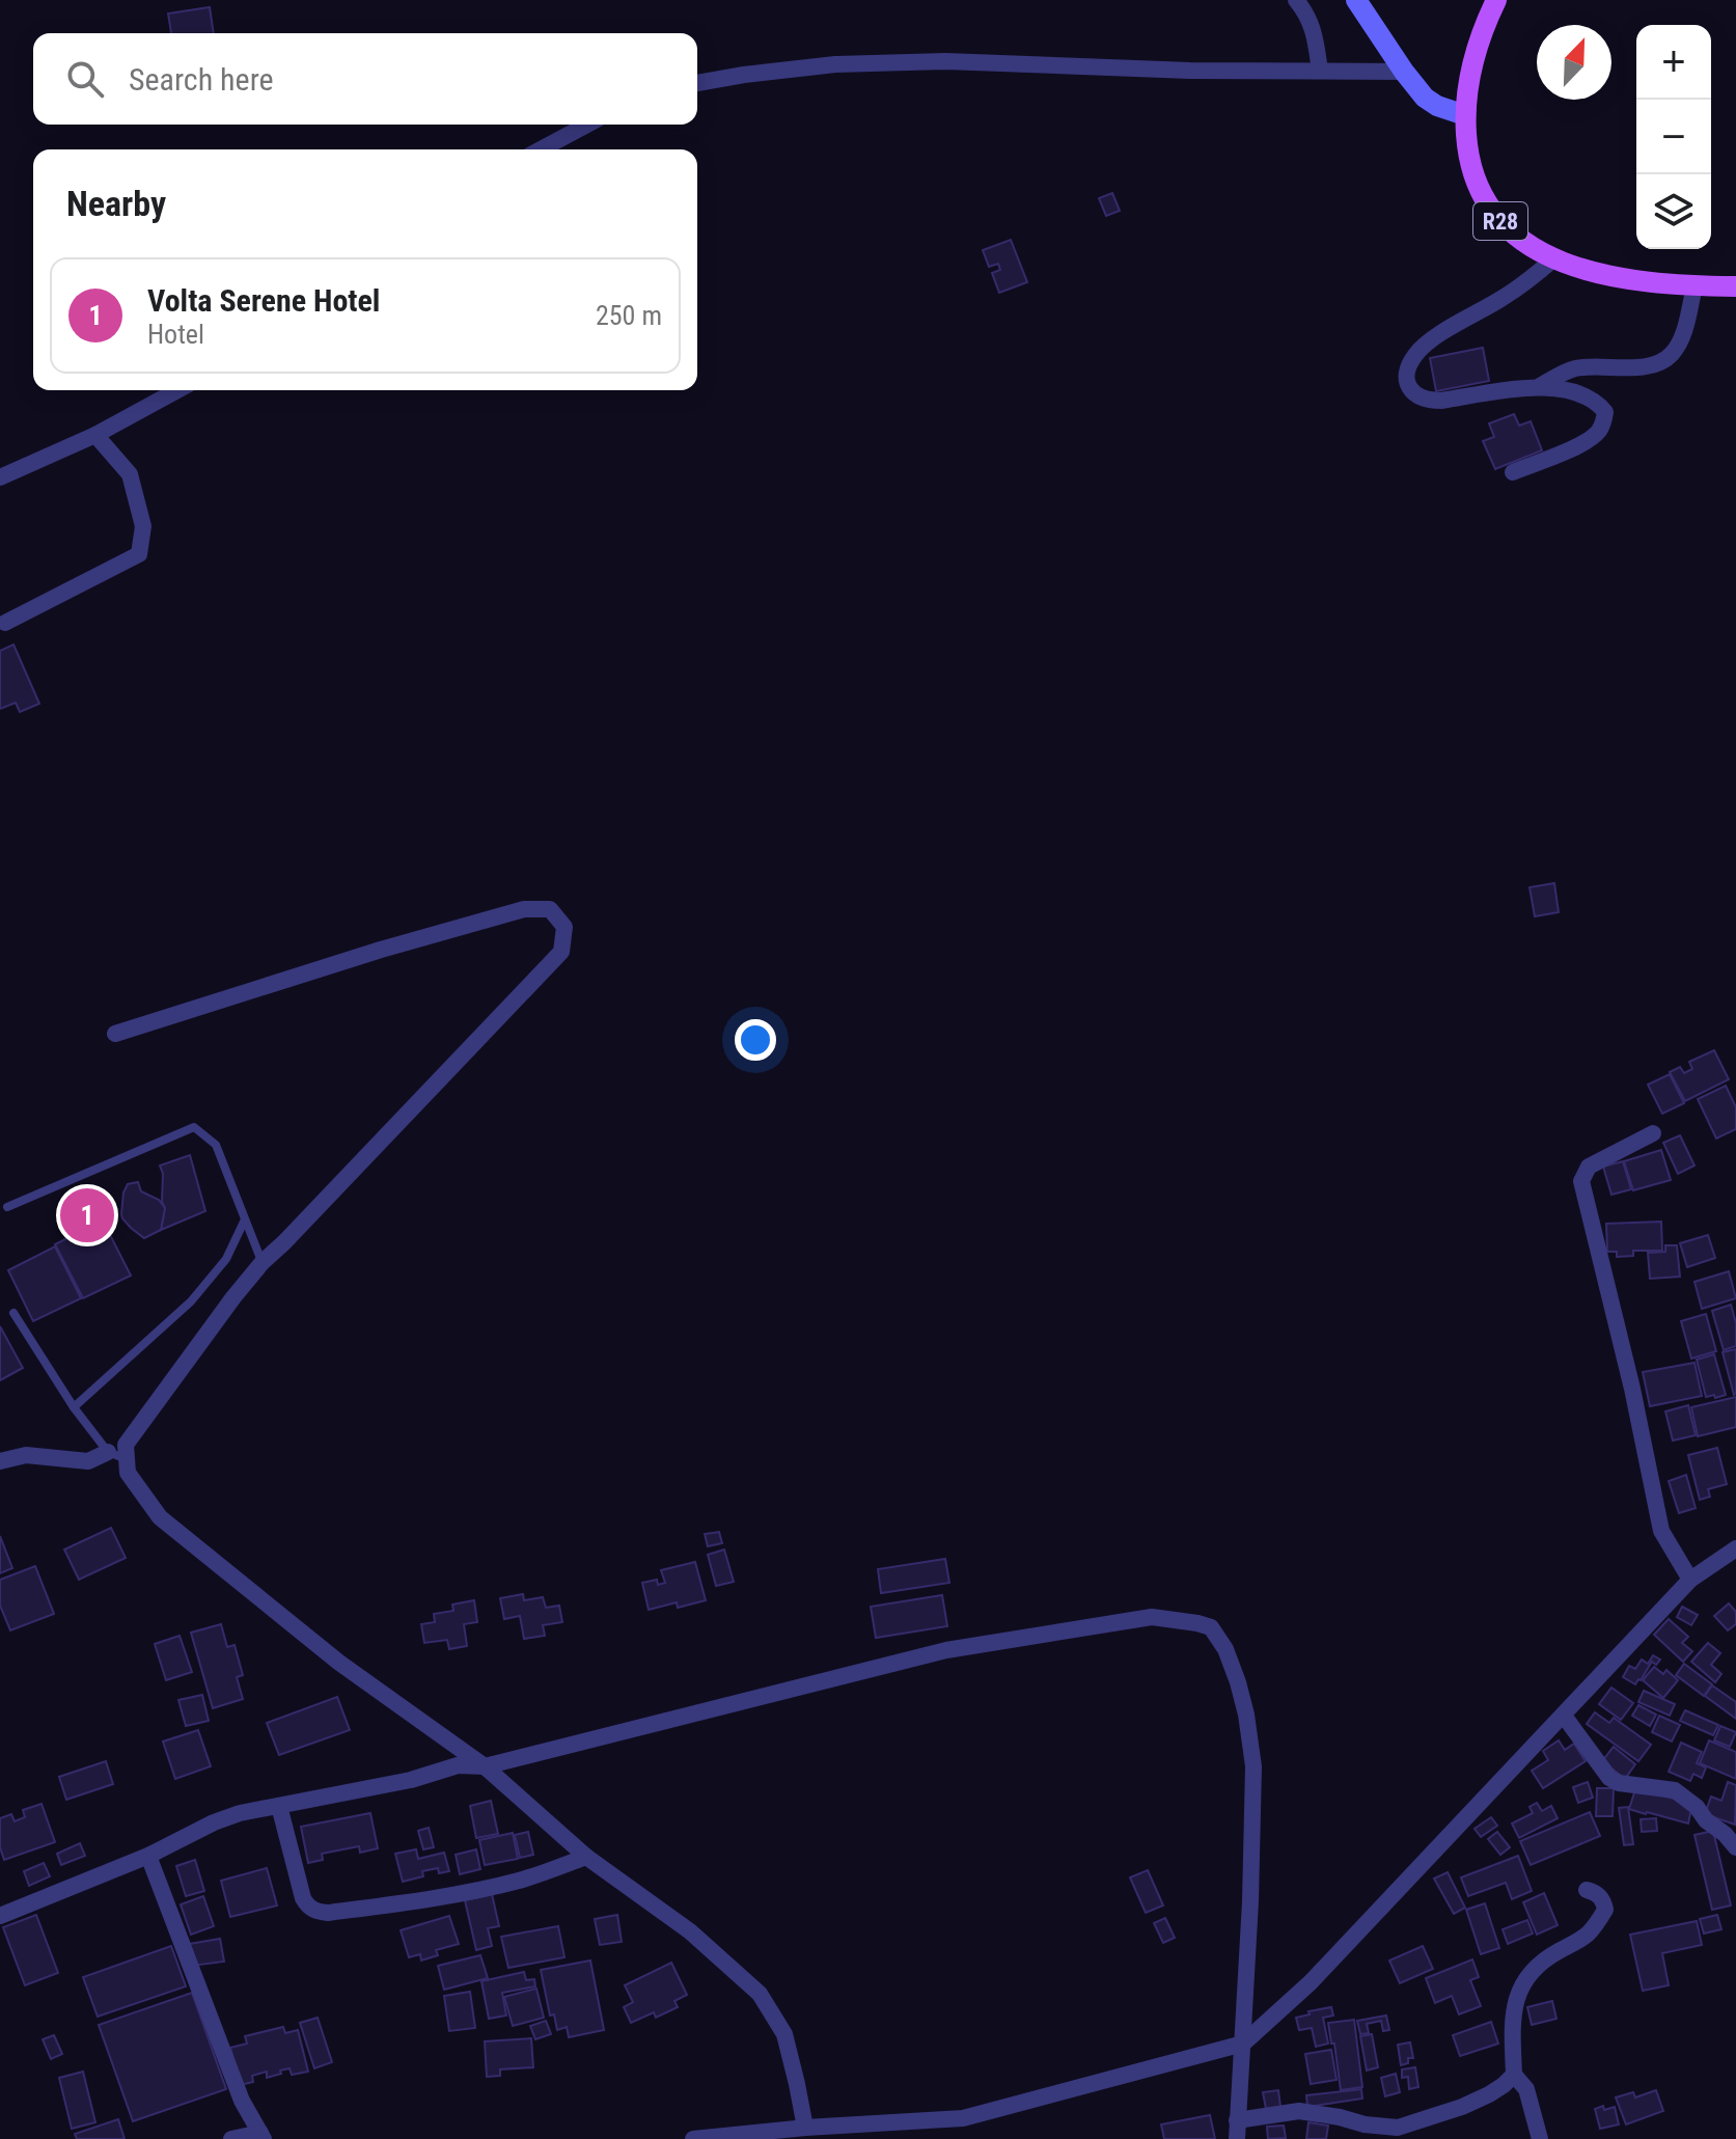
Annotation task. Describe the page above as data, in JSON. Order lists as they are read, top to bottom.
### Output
{
  "streets": {
    "main road": ["R28"]
  },
  "north": "top right",
  "page": {
    "map_buttons": ["+", "−"],
    "search": "Search here",
    "heading": "Nearby",
    "list": [
      {
        "mark": "1",
        "name": "Volta Serene Hotel",
        "note": "Hotel",
        "value": "250 m"
      }
    ],
    "pins": "1"
  }
}
